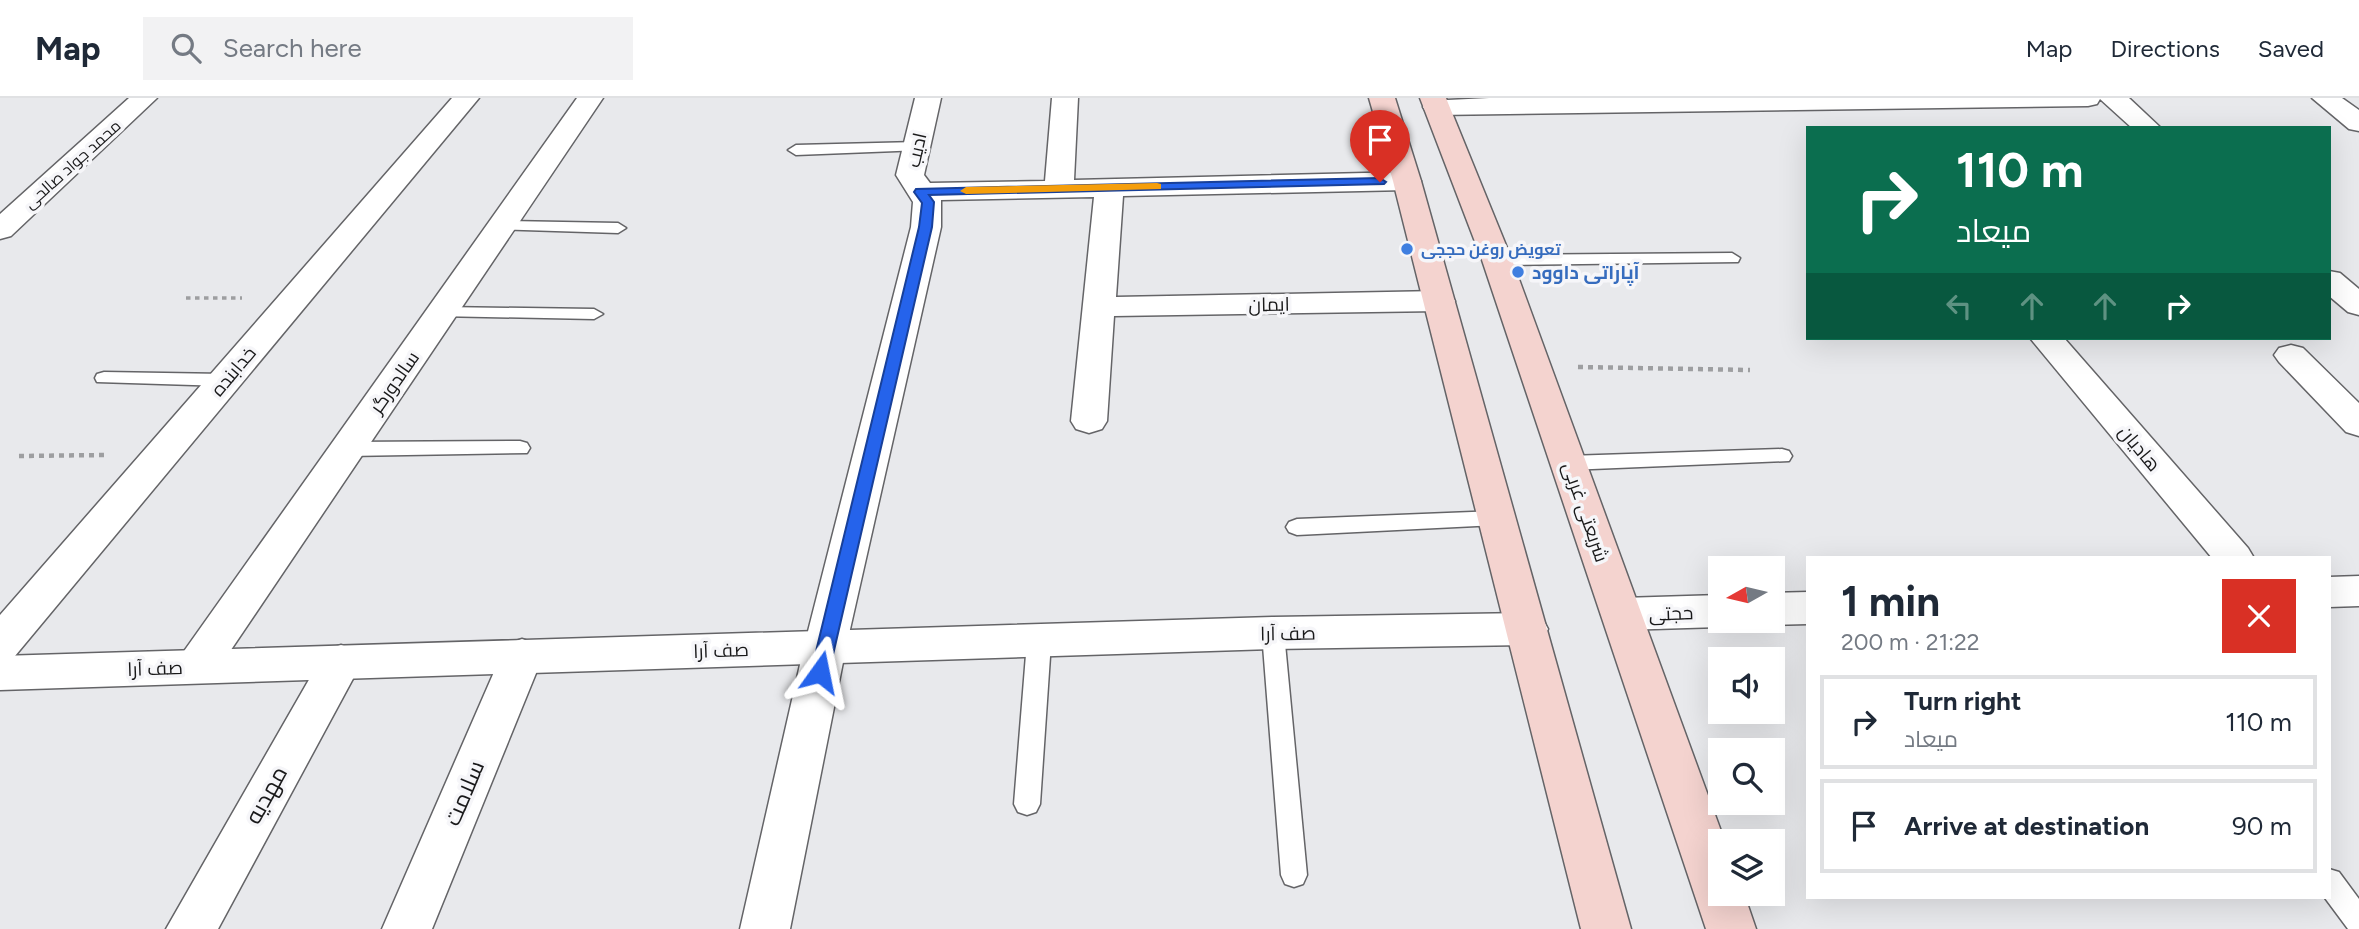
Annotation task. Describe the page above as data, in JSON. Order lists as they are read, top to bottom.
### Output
{
  "streets": {
    "main road": ["شریعتی غربی"],
    "street": [
      "ادیب",
      "محمد جواد صالحی",
      "ایمان",
      "خدابنده",
      "سالدورگر",
      "هادیان",
      "حجتی",
      "صف آرا",
      "سلامت",
      "مهدیه"
    ]
  },
  "crossings": [
    ["ادیب", "صف آرا"],
    ["سالدورگر", "صف آرا"],
    ["شریعتی غربی", "حجتی"],
    ["صف آرا", "سلامت"],
    ["صف آرا", "مهدیه"]
  ],
  "places": ["تعویض روغن حججی", "آپاراتی داوود"],
  "north": "left",
  "page": {
    "header": "Map",
    "search": "Search here",
    "nav": ["Map", "Directions", "Saved"],
    "turn": ["110 m", "میعاد"],
    "heading": ["1 min", "200 m · 21:22"],
    "list": [
      {
        "name": "Turn right",
        "note": "میعاد",
        "value": "110 m"
      },
      {
        "name": "Arrive at destination",
        "value": "90 m"
      }
    ]
  }
}
